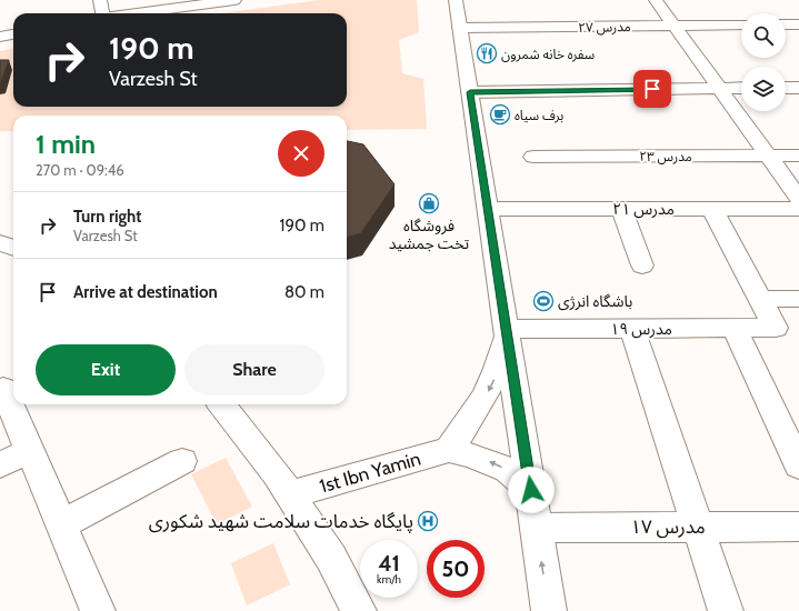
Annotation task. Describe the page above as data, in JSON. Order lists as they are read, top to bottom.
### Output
{
  "streets": {
    "street": [
      "مدرس ۲۷",
      "مدرس ۲۳",
      "مدرس ۲۱",
      "مدرس ۱۹",
      "1st Ibn Yamin",
      "مدرس ۱۷"
    ]
  },
  "places": {
    "restaurant": ["سفره خانه شمرون"],
    "cafe": ["برف سیاه"],
    "shop": ["فروشگاه تخت جمشید"],
    "sports": ["باشگاه انرژی"],
    "hospital": ["پایگاه خدمات سلامت شهید شکوری"]
  },
  "page": {
    "turn": ["190 m", "Varzesh St"],
    "heading": ["1 min", "270 m · 09:46"],
    "list": [
      {
        "name": "Turn right",
        "note": "Varzesh St",
        "value": "190 m"
      },
      {
        "name": "Arrive at destination",
        "value": "80 m"
      }
    ],
    "buttons": ["Exit", "Share"],
    "speed": "41 km/h",
    "limit": "50"
  }
}
